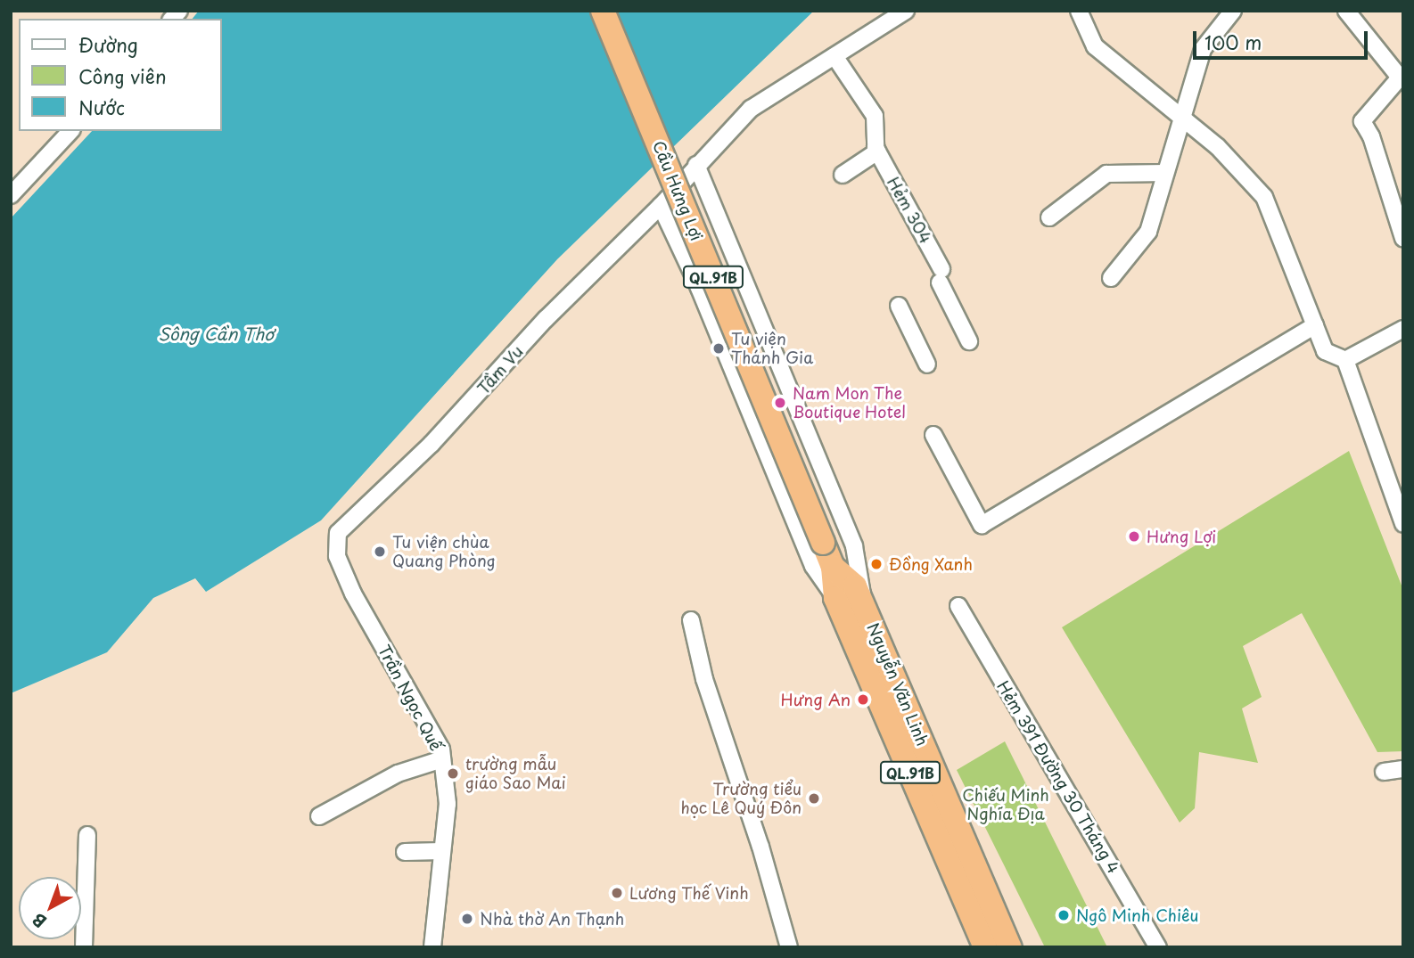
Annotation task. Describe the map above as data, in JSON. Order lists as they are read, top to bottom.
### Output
{
  "streets": {
    "highway": ["Cầu Hưng Lợi", "QL.91B", "Nguyễn Văn Linh"],
    "street": [
      "Hẻm 304",
      "Tầm Vu",
      "Trần Ngọc Quế",
      "Hẻm 391 Đường 30 Tháng 4"
    ]
  },
  "crossings": [
    ["Cầu Hưng Lợi", "Nguyễn Văn Linh"],
    ["Hẻm 304", "Tầm Vu"],
    ["Tầm Vu", "Trần Ngọc Quế"]
  ],
  "water": ["Sông Cần Thơ"],
  "parks": ["Chiếu Minh Nghĩa Địa"],
  "places": [
    "Tu viện Thánh Gia",
    "Nam Mon The Boutique Hotel",
    "Hưng Lợi",
    "Tu viện chùa Quang Phòng",
    "Đồng Xanh",
    "Hưng An",
    "trường mẫu giáo Sao Mai",
    "Trường tiểu học Lê Quý Đôn",
    "Lương Thế Vinh",
    "Ngô Minh Chiêu",
    "Nhà thờ An Thạnh"
  ],
  "legend": ["Đường", "Công viên", "Nước"],
  "scale_bar": "100 m",
  "north": "bottom left"
}
